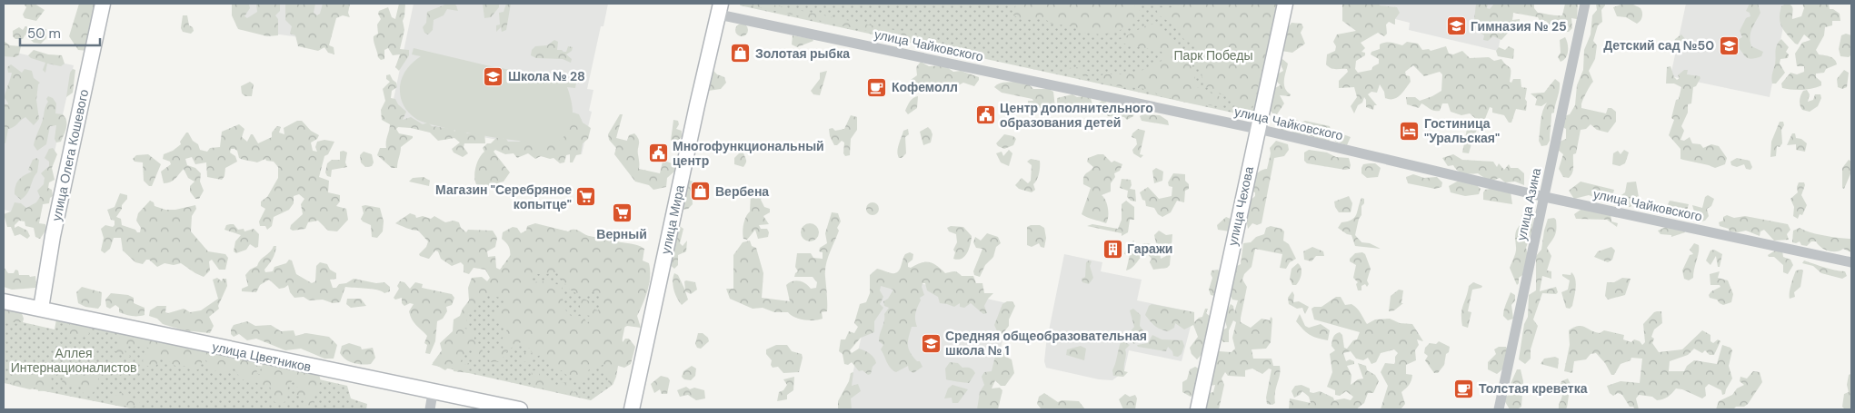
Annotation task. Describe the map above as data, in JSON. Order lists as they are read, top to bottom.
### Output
{
  "streets": {
    "street": [
      "улица Чайковского",
      "улица Олега Кошевого",
      "улица Азина",
      "улица Чехова",
      "улица Мира",
      "улица Цветников"
    ]
  },
  "crossings": [
    ["улица Чайковского", "улица Азина"],
    ["улица Чайковского", "улица Чехова"],
    ["улица Чайковского", "улица Мира"],
    ["улица Олега Кошевого", "улица Цветников"]
  ],
  "parks": ["Парк Победы", "Аллея Интернационалистов"],
  "places": {
    "school or university": [
      "Гимназия № 25",
      "Детский сад №50",
      "Школа № 28",
      "Средняя общеобразовательная школа № 1"
    ],
    "shop": ["Золотая рыбка", "Вербена"],
    "cafe": ["Кофемолл", "Толстая креветка"],
    "public building": ["Центр дополнительного образования детей", "Многофункциональный центр"],
    "hotel": ["Гостиница \"Уральская\""],
    "supermarket": ["Магазин \"Серебряное копытце\"", "Верный"],
    "building": ["Гаражи"]
  },
  "scale_bar": "50 m"
}
